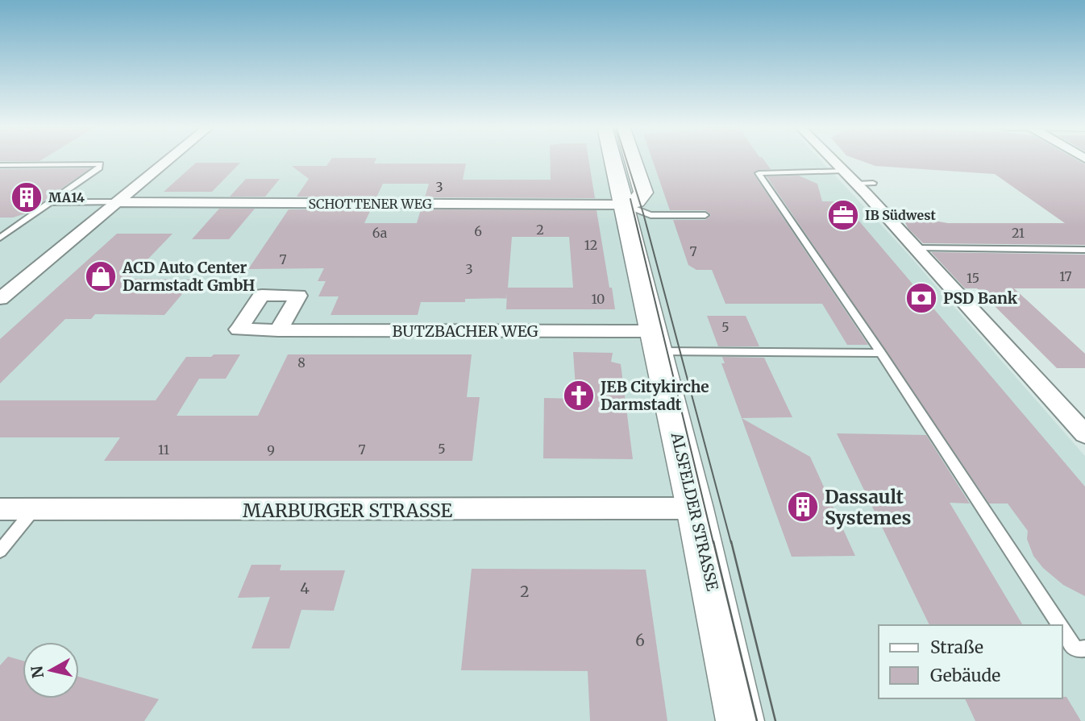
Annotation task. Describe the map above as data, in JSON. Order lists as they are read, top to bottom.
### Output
{
  "streets": {
    "street": [
      "SCHOTTENER WEG",
      "BUTZBACHER WEG",
      "MARBURGER STRASSE",
      "ALSFELDER STRASSE"
    ]
  },
  "crossings": [
    ["SCHOTTENER WEG", "ALSFELDER STRASSE"],
    ["BUTZBACHER WEG", "ALSFELDER STRASSE"],
    ["MARBURGER STRASSE", "ALSFELDER STRASSE"]
  ],
  "places": {
    "building": ["MA14", "Dassault Systemes"],
    "office": ["IB Südwest"],
    "shop": ["ACD Auto Center Darmstadt GmbH"],
    "bank": ["PSD Bank"],
    "church": ["JEB Citykirche Darmstadt"]
  },
  "house_numbers": [
    "3",
    "2",
    "6",
    "6a",
    "21",
    "12",
    "7",
    "7",
    "3",
    "17",
    "15",
    "10",
    "5",
    "8",
    "5",
    "11",
    "7",
    "9",
    "4",
    "2",
    "6"
  ],
  "legend": ["Straße", "Gebäude"],
  "north": "left"
}
